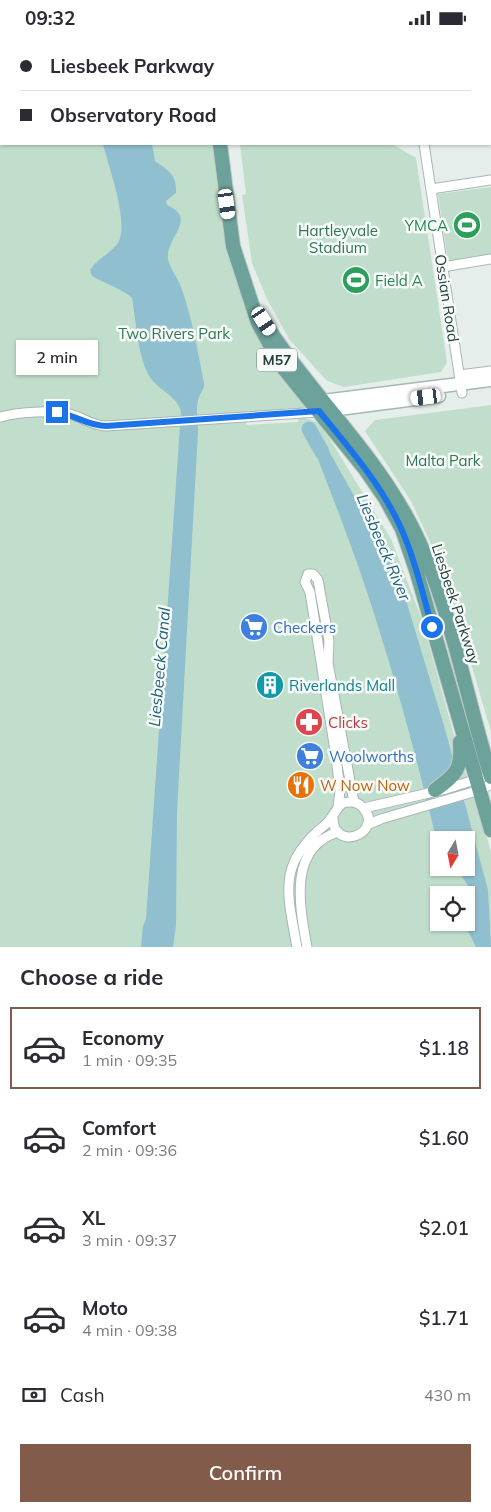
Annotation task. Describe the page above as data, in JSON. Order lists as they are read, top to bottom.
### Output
{
  "streets": {
    "main road": ["M57", "Liesbeek Parkway"],
    "street": ["Ossian Road"]
  },
  "water": ["Liesbeeck River", "Liesbeeck Canal"],
  "parks": ["Hartleyvale Stadium", "Two Rivers Park", "Malta Park"],
  "places": {
    "sports": ["YMCA", "Field A"],
    "supermarket": ["Checkers", "Woolworths"],
    "building": ["Riverlands Mall"],
    "pharmacy": ["Clicks"],
    "restaurant": ["W Now Now"]
  },
  "north": "bottom",
  "page": {
    "status": "09:32",
    "banner": ["Liesbeek Parkway", "Observatory Road"],
    "bubble": "2 min",
    "heading": "Choose a ride",
    "list": [
      {
        "name": "Economy",
        "note": "1 min · 09:35",
        "value": "$1.18"
      },
      {
        "name": "Comfort",
        "note": "2 min · 09:36",
        "value": "$1.60"
      },
      {
        "name": "XL",
        "note": "3 min · 09:37",
        "value": "$2.01"
      },
      {
        "name": "Moto",
        "note": "4 min · 09:38",
        "value": "$1.71"
      }
    ],
    "pay": ["Cash", "430 m"],
    "buttons": "Confirm"
  }
}
